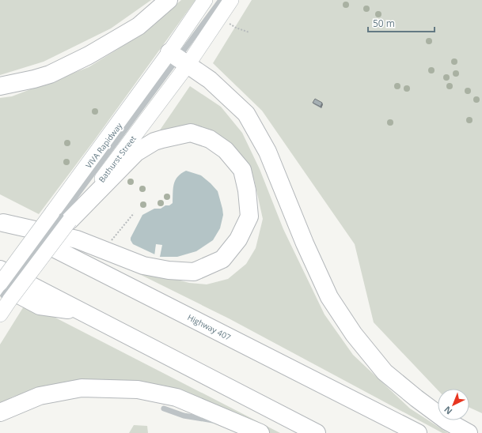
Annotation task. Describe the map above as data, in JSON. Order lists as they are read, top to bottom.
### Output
{
  "streets": {
    "highway": ["Highway 407"],
    "main road": ["Bathurst Street"]
  },
  "scale_bar": "50 m",
  "north": "bottom left"
}
